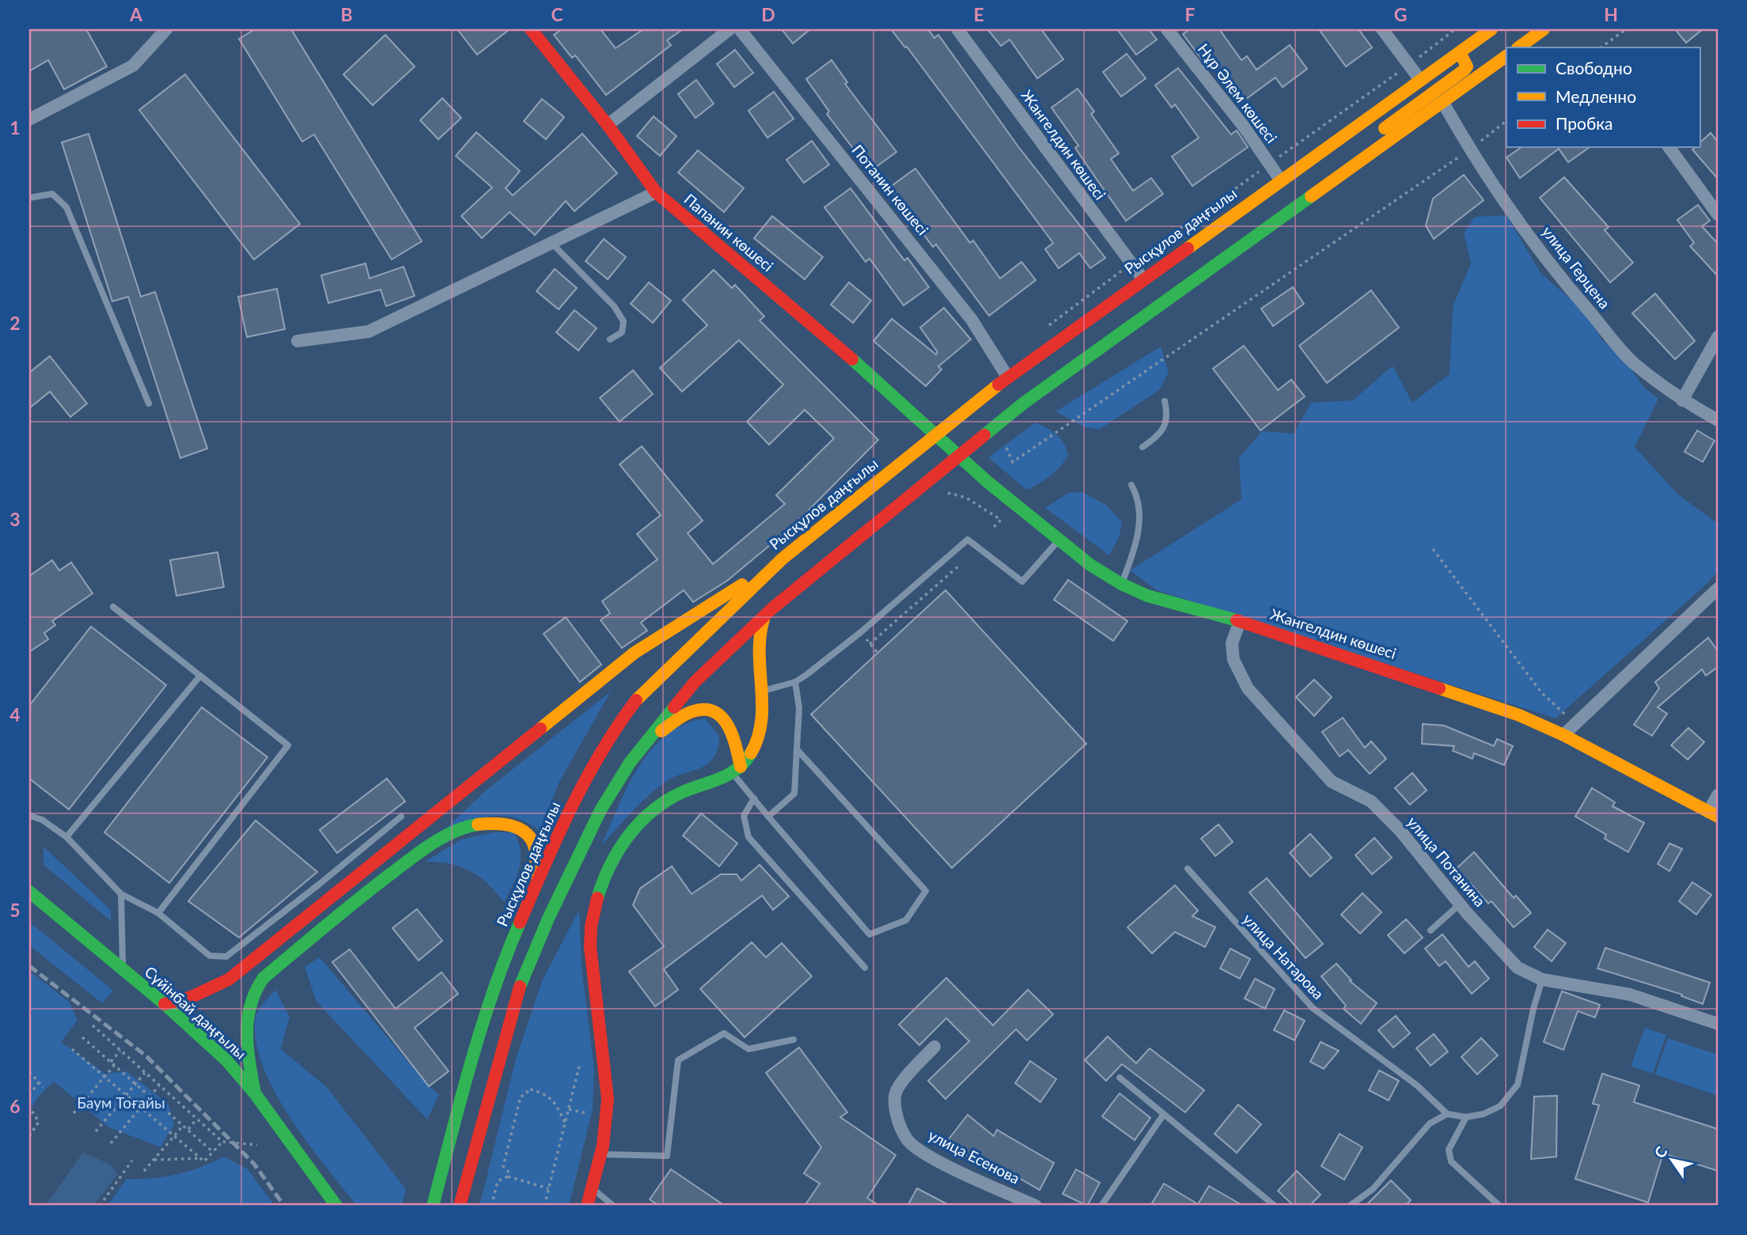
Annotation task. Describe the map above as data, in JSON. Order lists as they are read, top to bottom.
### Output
{
  "streets": {
    "main road": [
      "Жангелдин көшесі",
      "Рысқұлов даңғылы",
      "Папанин көшесі",
      "Сүйінбай даңғылы"
    ],
    "street": [
      "Нұр Әлем көшесі",
      "Потанин көшесі",
      "улица Герцена",
      "улица Потанина",
      "улица Есенова"
    ],
    "lane": ["улица Натарова"]
  },
  "crossings": [
    ["Нұр Әлем көшесі", "Рысқұлов даңғылы"],
    ["Жангелдин көшесі", "Рысқұлов даңғылы"],
    ["Жангелдин көшесі", "Папанин көшесі"],
    ["Жангелдин көшесі", "улица Потанина"],
    ["Потанин көшесі", "Рысқұлов даңғылы"],
    ["Рысқұлов даңғылы", "Папанин көшесі"]
  ],
  "parks": ["Баум Тоғайы"],
  "legend": ["Свободно", "Медленно", "Пробка"],
  "north": "top left",
  "grid": {
    "columns": [
      "A",
      "B",
      "C",
      "D",
      "E",
      "F",
      "G",
      "H"
    ],
    "rows": [
      "1",
      "2",
      "3",
      "4",
      "5",
      "6"
    ]
  }
}
